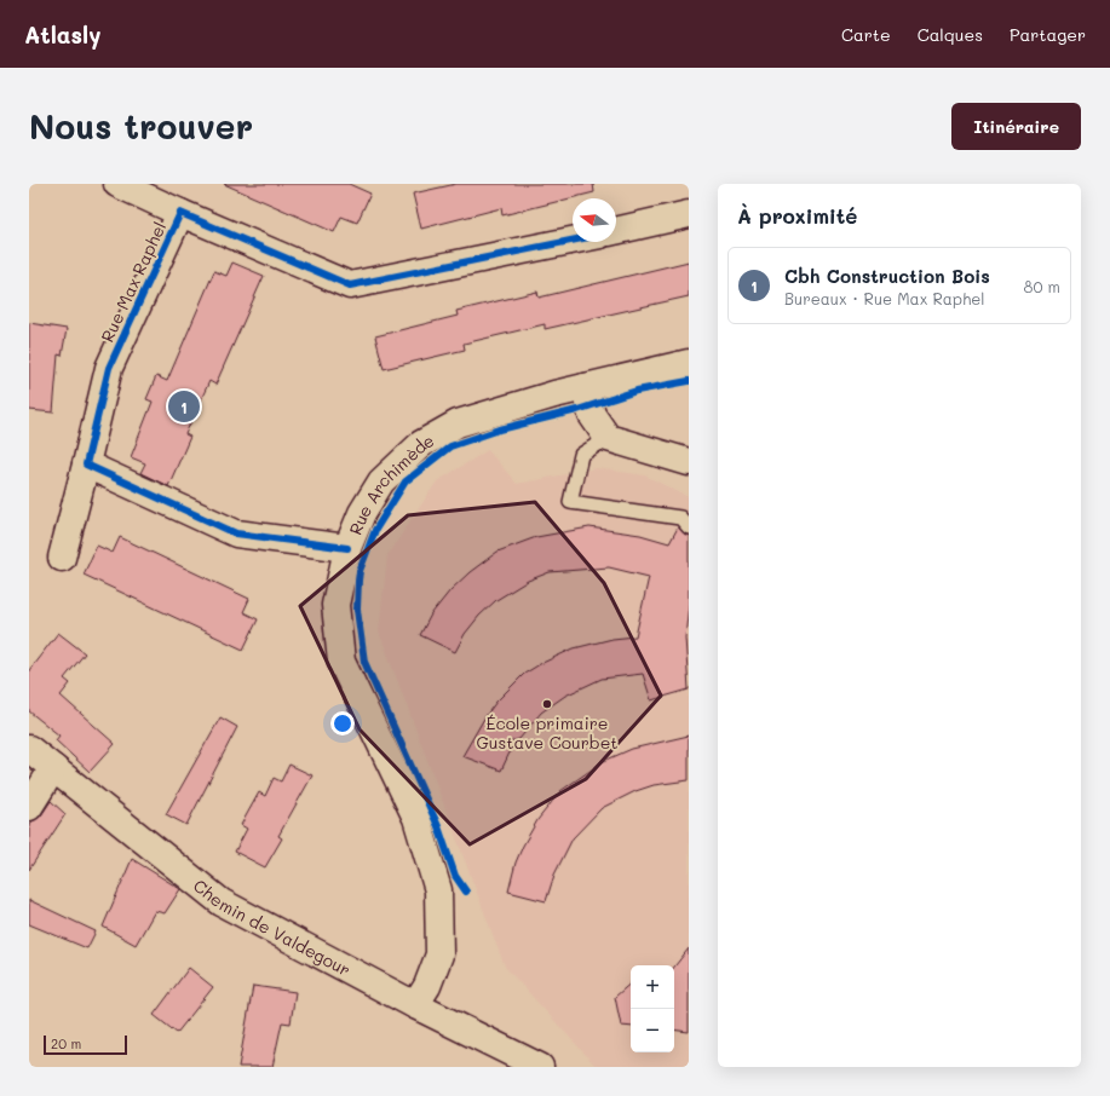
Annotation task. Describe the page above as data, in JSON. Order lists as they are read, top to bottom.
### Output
{
  "streets": {
    "street": ["Rue Max Raphel", "Rue Archimède", "Chemin de Valdegour"]
  },
  "crossings": [
    ["Rue Archimède", "Chemin de Valdegour"]
  ],
  "places": ["École primaire Gustave Courbet"],
  "scale_bar": "20 m",
  "north": "left",
  "page": {
    "header": "Atlasly",
    "nav": ["Carte", "Calques", "Partager"],
    "buttons": "Itinéraire",
    "title": "Nous trouver",
    "heading": "À proximité",
    "list": [
      {
        "mark": "1",
        "name": "Cbh Construction Bois",
        "note": "Bureaux · Rue Max Raphel",
        "value": "80 m"
      }
    ],
    "pins": "1",
    "map_buttons": ["+", "−"],
    "scale": "20 m"
  }
}
